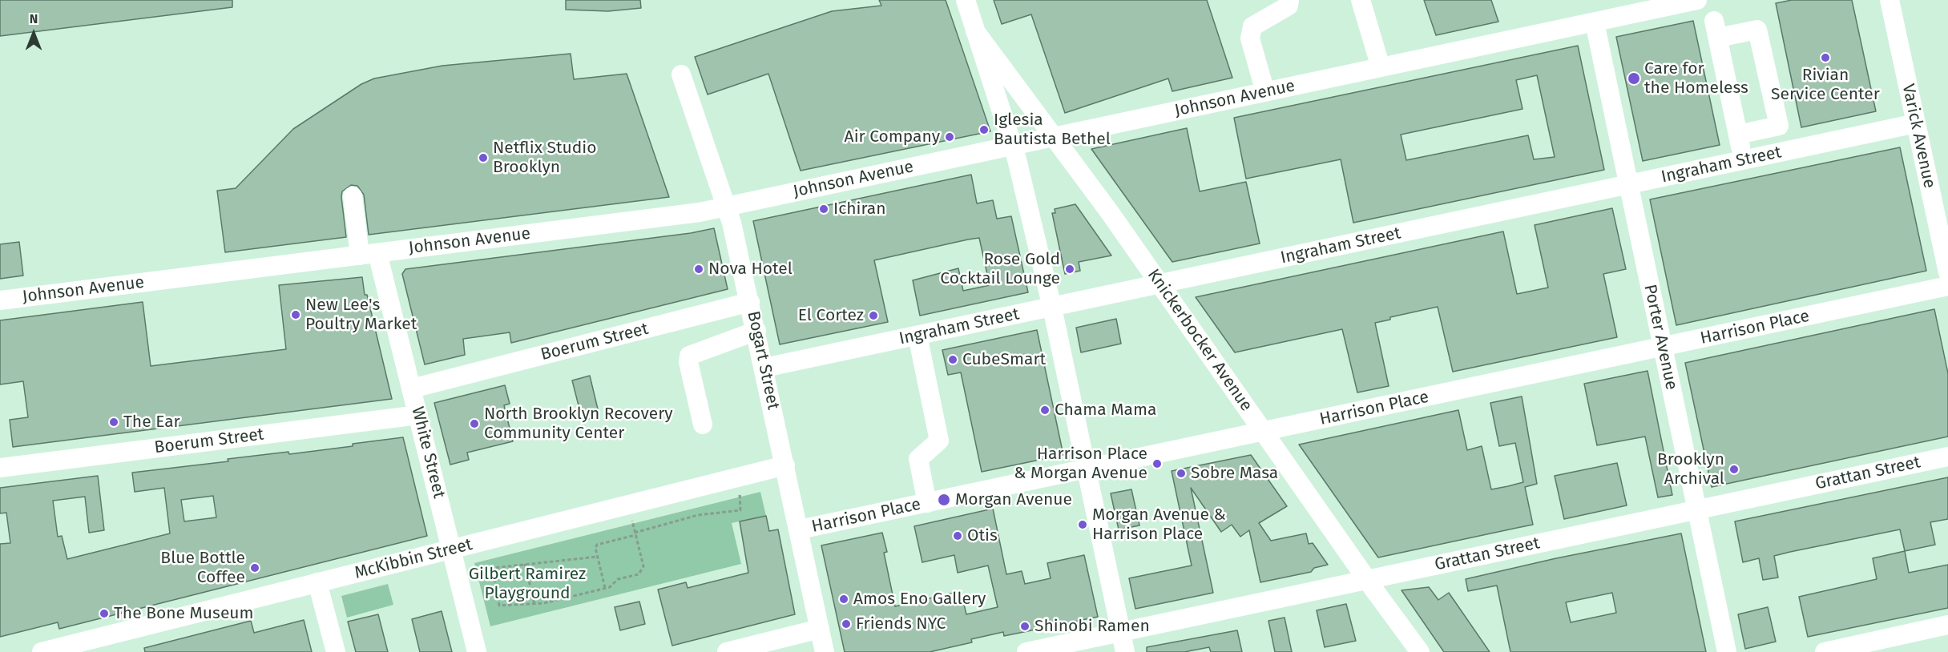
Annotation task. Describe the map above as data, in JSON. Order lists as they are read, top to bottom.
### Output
{
  "streets": {
    "street": [
      "Johnson Avenue",
      "Varick Avenue",
      "Ingraham Street",
      "Harrison Place",
      "Porter Avenue",
      "Knickerbocker Avenue",
      "Boerum Street",
      "Bogart Street",
      "White Street",
      "Grattan Street",
      "McKibbin Street"
    ]
  },
  "crossings": [
    ["Johnson Avenue", "Porter Avenue"],
    ["Johnson Avenue", "Knickerbocker Avenue"],
    ["Johnson Avenue", "Bogart Street"],
    ["Johnson Avenue", "White Street"],
    ["Varick Avenue", "Ingraham Street"],
    ["Ingraham Street", "Porter Avenue"],
    ["Ingraham Street", "Knickerbocker Avenue"],
    ["Ingraham Street", "Bogart Street"],
    ["Harrison Place", "Porter Avenue"],
    ["Harrison Place", "Knickerbocker Avenue"],
    ["Harrison Place", "Bogart Street"],
    ["Porter Avenue", "Grattan Street"],
    ["Knickerbocker Avenue", "Grattan Street"],
    ["Boerum Street", "Bogart Street"],
    ["Boerum Street", "White Street"],
    ["Bogart Street", "McKibbin Street"],
    ["White Street", "McKibbin Street"]
  ],
  "parks": ["Gilbert Ramirez Playground"],
  "places": [
    "Rivian Service Center",
    "Care for the Homeless",
    "Iglesia Bautista Bethel",
    "Air Company",
    "Netflix Studio Brooklyn",
    "Ichiran",
    "Nova Hotel",
    "Rose Gold Cocktail Lounge",
    "New Lee's Poultry Market",
    "El Cortez",
    "CubeSmart",
    "Chama Mama",
    "The Ear",
    "North Brooklyn Recovery Community Center",
    "Harrison Place & Morgan Avenue",
    "Brooklyn Archival",
    "Sobre Masa",
    "Morgan Avenue",
    "Morgan Avenue & Harrison Place",
    "Otis",
    "Blue Bottle Coffee",
    "Amos Eno Gallery",
    "The Bone Museum",
    "Friends NYC",
    "Shinobi Ramen"
  ],
  "north": "top"
}
